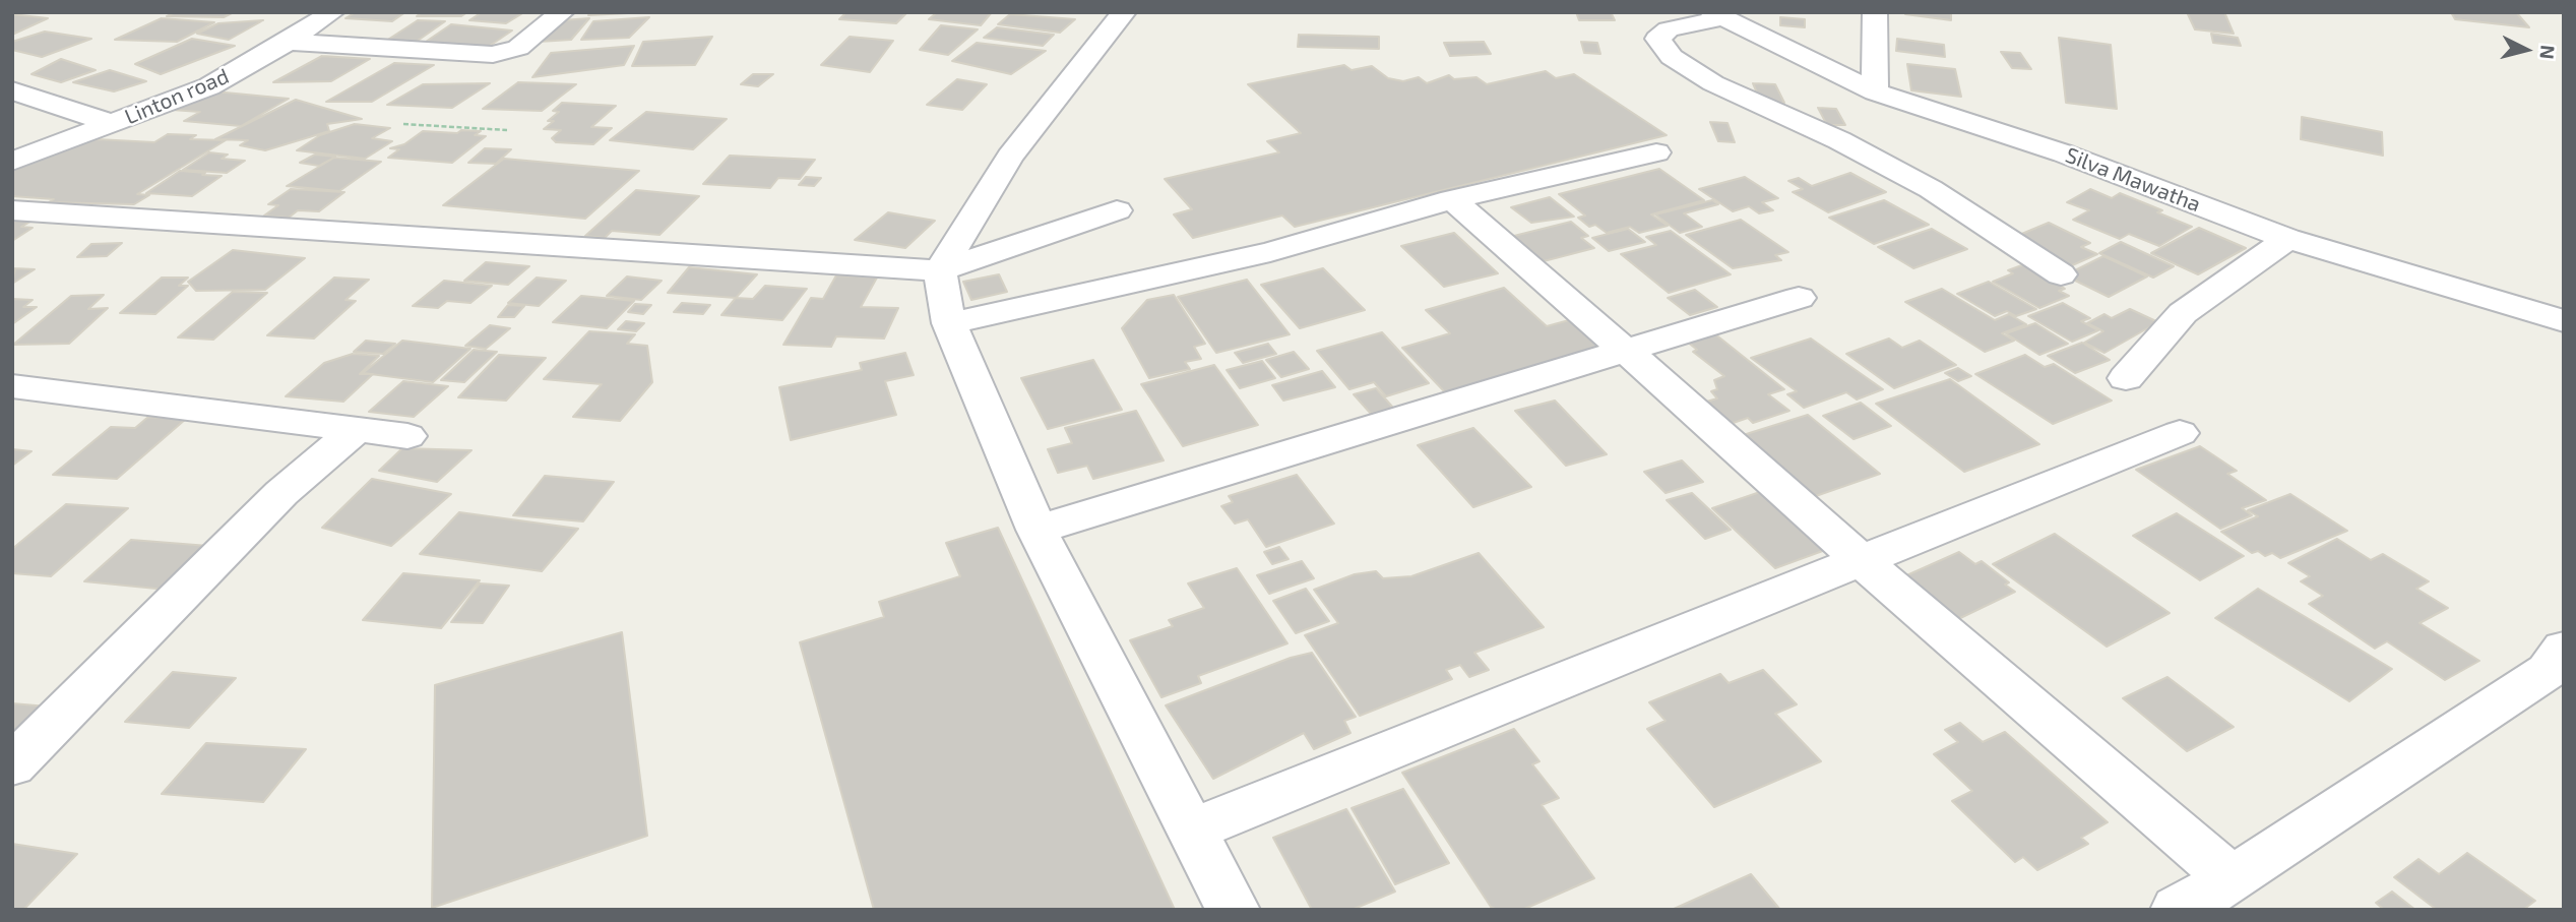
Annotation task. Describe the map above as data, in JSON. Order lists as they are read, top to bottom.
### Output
{
  "streets": {
    "street": ["Linton road", "Silva Mawatha"]
  },
  "north": "right"
}
